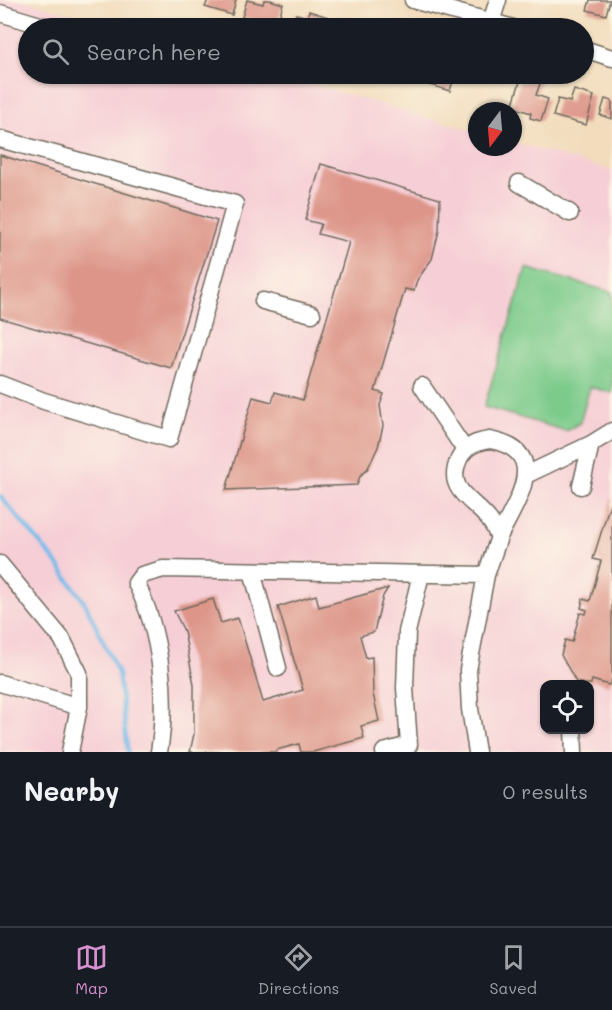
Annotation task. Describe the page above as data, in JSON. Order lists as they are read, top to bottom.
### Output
{
  "north": "bottom",
  "page": {
    "search": "Search here",
    "heading": ["Nearby", "0 results"],
    "nav": ["Map", "Directions", "Saved"]
  }
}
